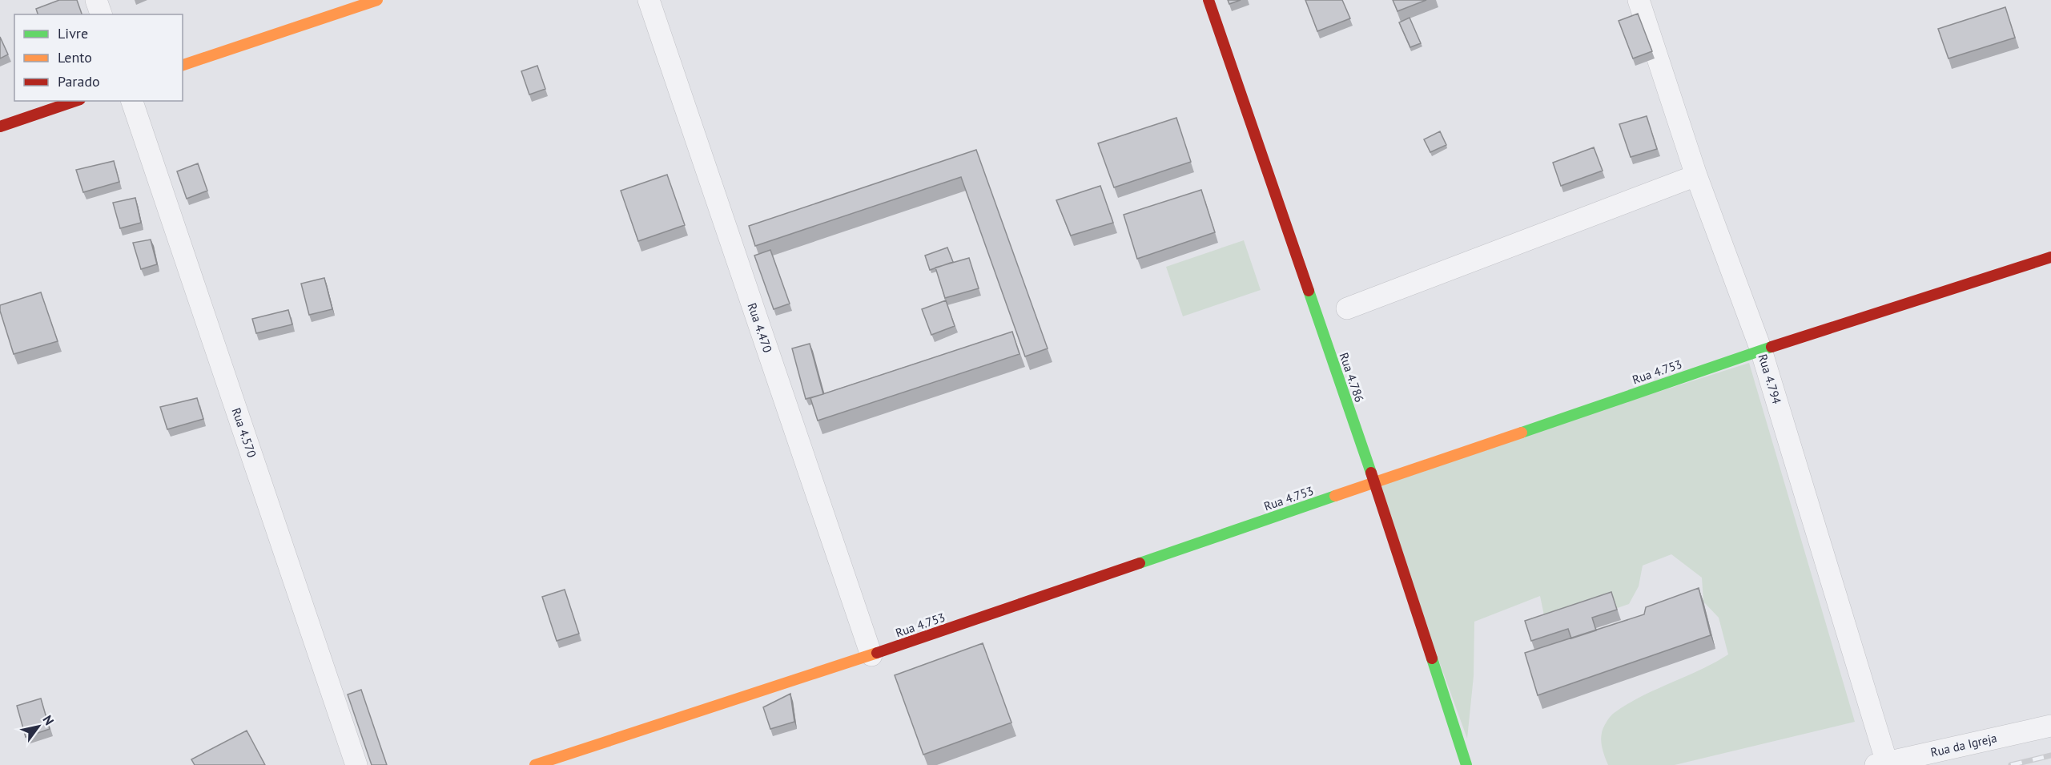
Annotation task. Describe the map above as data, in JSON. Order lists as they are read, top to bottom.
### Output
{
  "streets": {
    "street": [
      "Rua 4.470",
      "Rua 4.753",
      "Rua 4.786",
      "Rua 4.794",
      "Rua 4.570",
      "Rua da Igreja"
    ]
  },
  "crossings": [
    ["Rua 4.470", "Rua 4.753"],
    ["Rua 4.753", "Rua 4.786"],
    ["Rua 4.753", "Rua 4.794"],
    ["Rua 4.794", "Rua da Igreja"]
  ],
  "legend": ["Livre", "Lento", "Parado"],
  "north": "top right"
}
